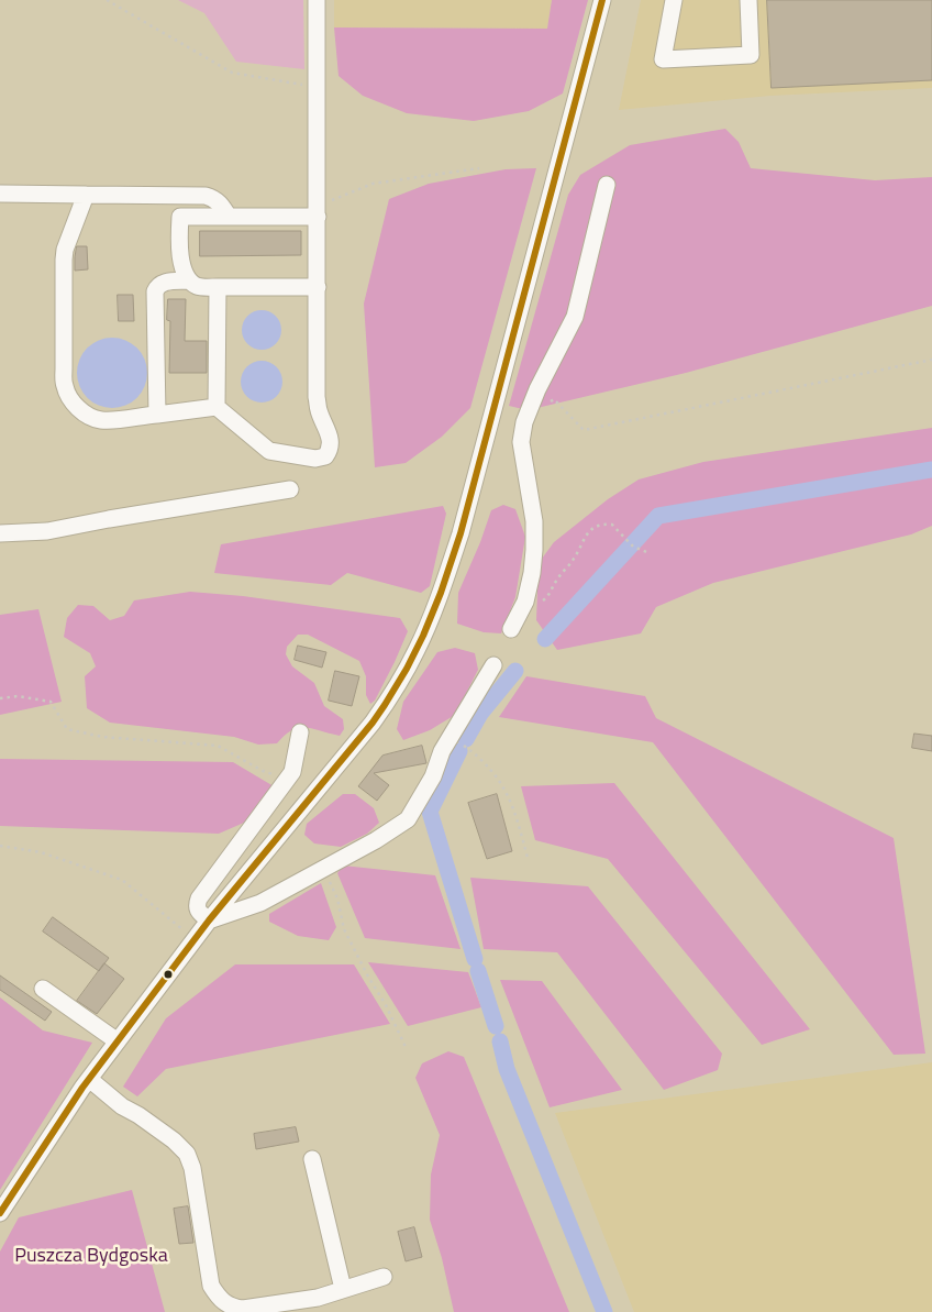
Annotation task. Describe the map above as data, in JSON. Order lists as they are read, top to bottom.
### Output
{
  "parks": ["Puszcza Bydgoska"]
}
